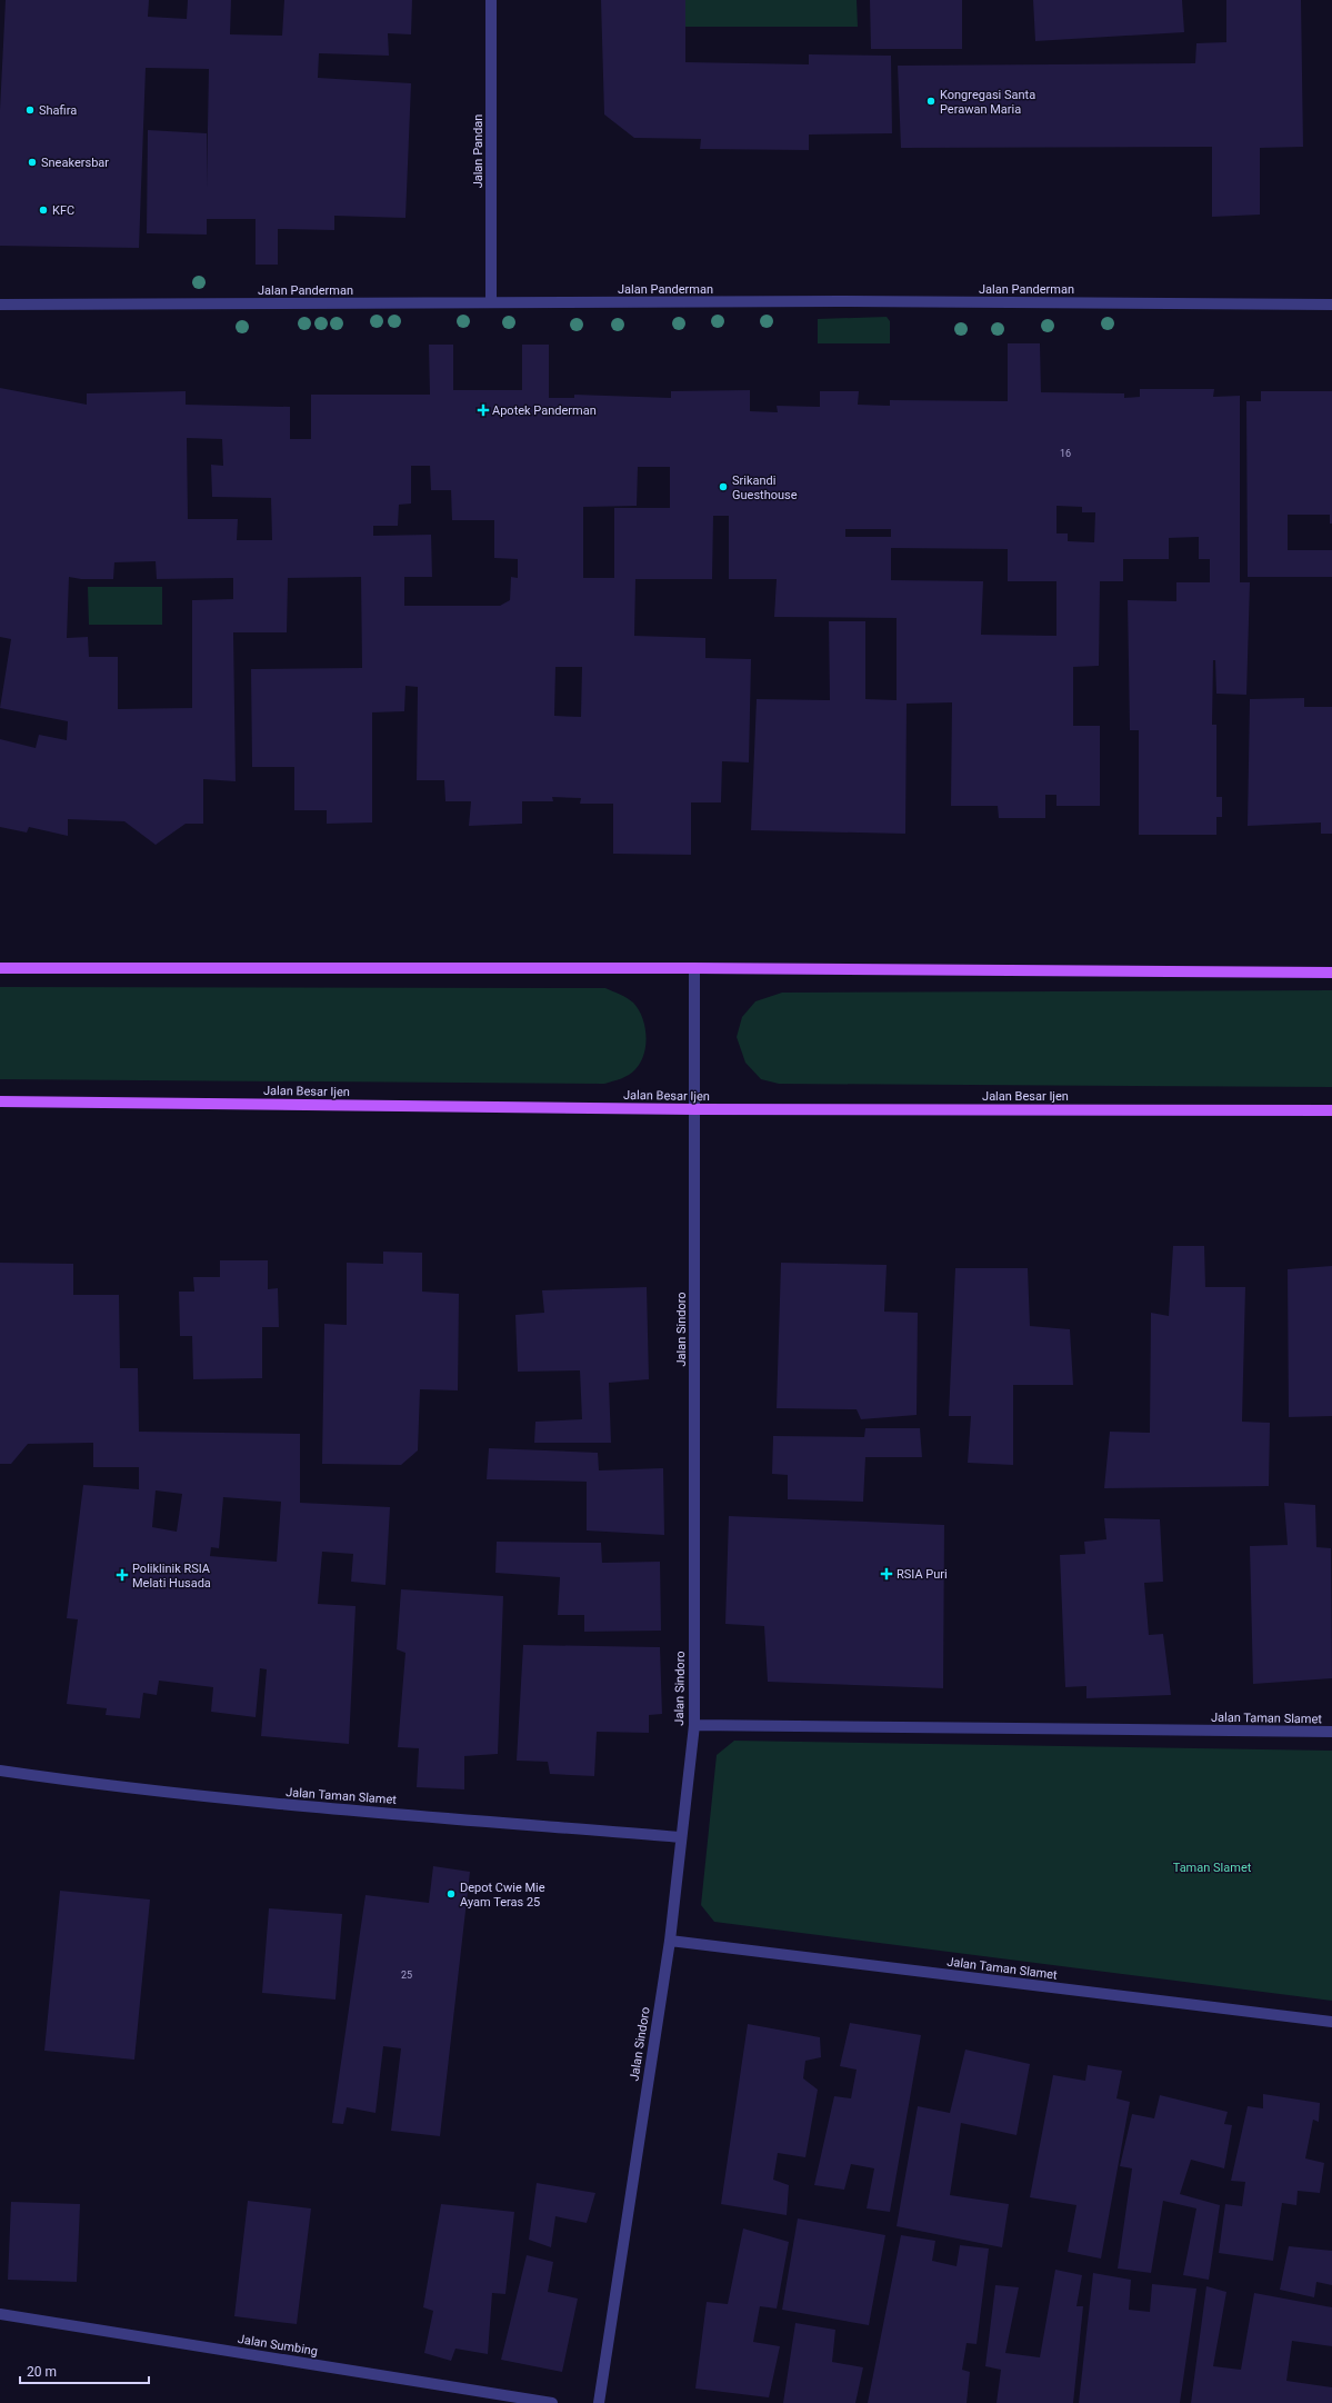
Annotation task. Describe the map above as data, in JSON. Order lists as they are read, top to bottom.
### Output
{
  "streets": {
    "main road": ["Jalan Besar Ijen"],
    "street": [
      "Jalan Pandan",
      "Jalan Panderman",
      "Jalan Sindoro",
      "Jalan Taman Slamet",
      "Jalan Sumbing"
    ]
  },
  "crossings": [
    ["Jalan Pandan", "Jalan Panderman"],
    ["Jalan Besar Ijen", "Jalan Sindoro"],
    ["Jalan Sindoro", "Jalan Taman Slamet"]
  ],
  "parks": ["Taman Slamet"],
  "places": {
    "other": [
      "Kongregasi Santa Perawan Maria",
      "Shafira",
      "Sneakersbar",
      "KFC",
      "Srikandi Guesthouse",
      "Depot Cwie Mie Ayam Teras 25"
    ],
    "health": ["Apotek Panderman", "RSIA Puri", "Poliklinik RSIA Melati Husada"]
  },
  "house_numbers": ["16", "25"],
  "scale_bar": "20 m"
}
